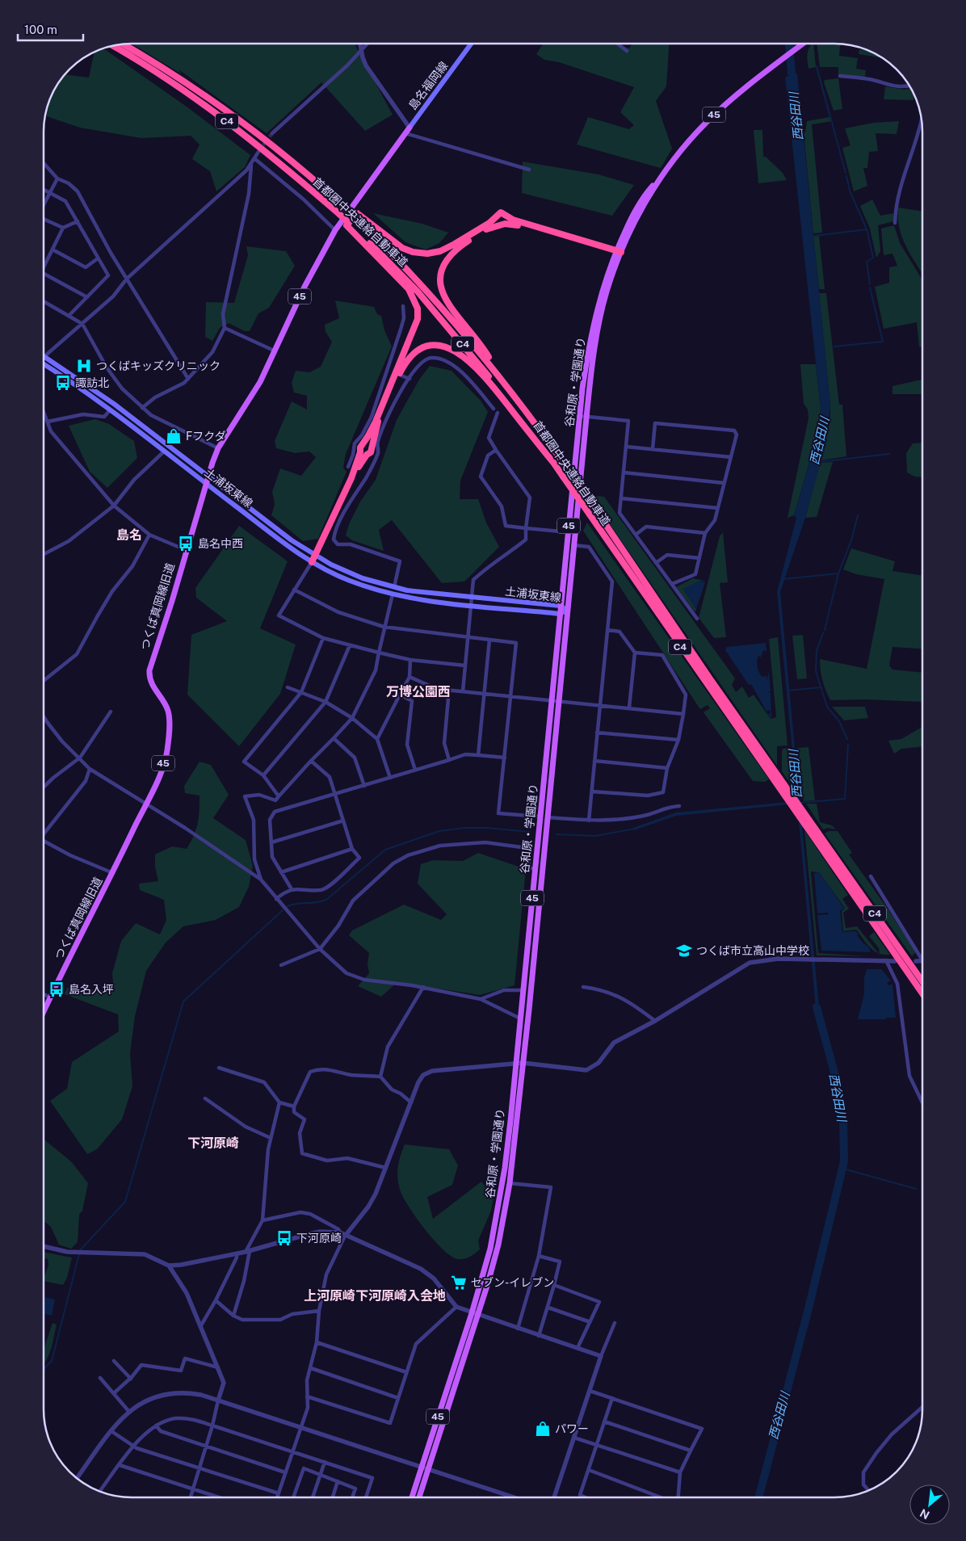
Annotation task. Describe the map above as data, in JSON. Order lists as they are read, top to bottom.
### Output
{
  "streets": {
    "highway": ["C4", "首都圏中央連絡自動車道"],
    "main road": [
      "島名福岡線",
      "45",
      "谷和原・学園通り",
      "土浦坂東線",
      "つくば真岡線旧道"
    ]
  },
  "crossings": [
    ["島名福岡線", "つくば真岡線旧道"],
    ["谷和原・学園通り", "土浦坂東線"],
    ["土浦坂東線", "つくば真岡線旧道"]
  ],
  "districts": [
    "島名",
    "万博公園西",
    "下河原崎",
    "上河原崎下河原崎入会地"
  ],
  "water": ["西谷田川"],
  "places": {
    "hospital": ["つくばキッズクリニック"],
    "bus stop": [
      "諏訪北",
      "島名中西",
      "島名入坪",
      "下河原崎"
    ],
    "shop": ["Fフクダ", "パワー"],
    "school or university": ["つくば市立高山中学校"],
    "supermarket": ["セブン-イレブン"]
  },
  "scale_bar": "100 m",
  "north": "bottom left"
}
